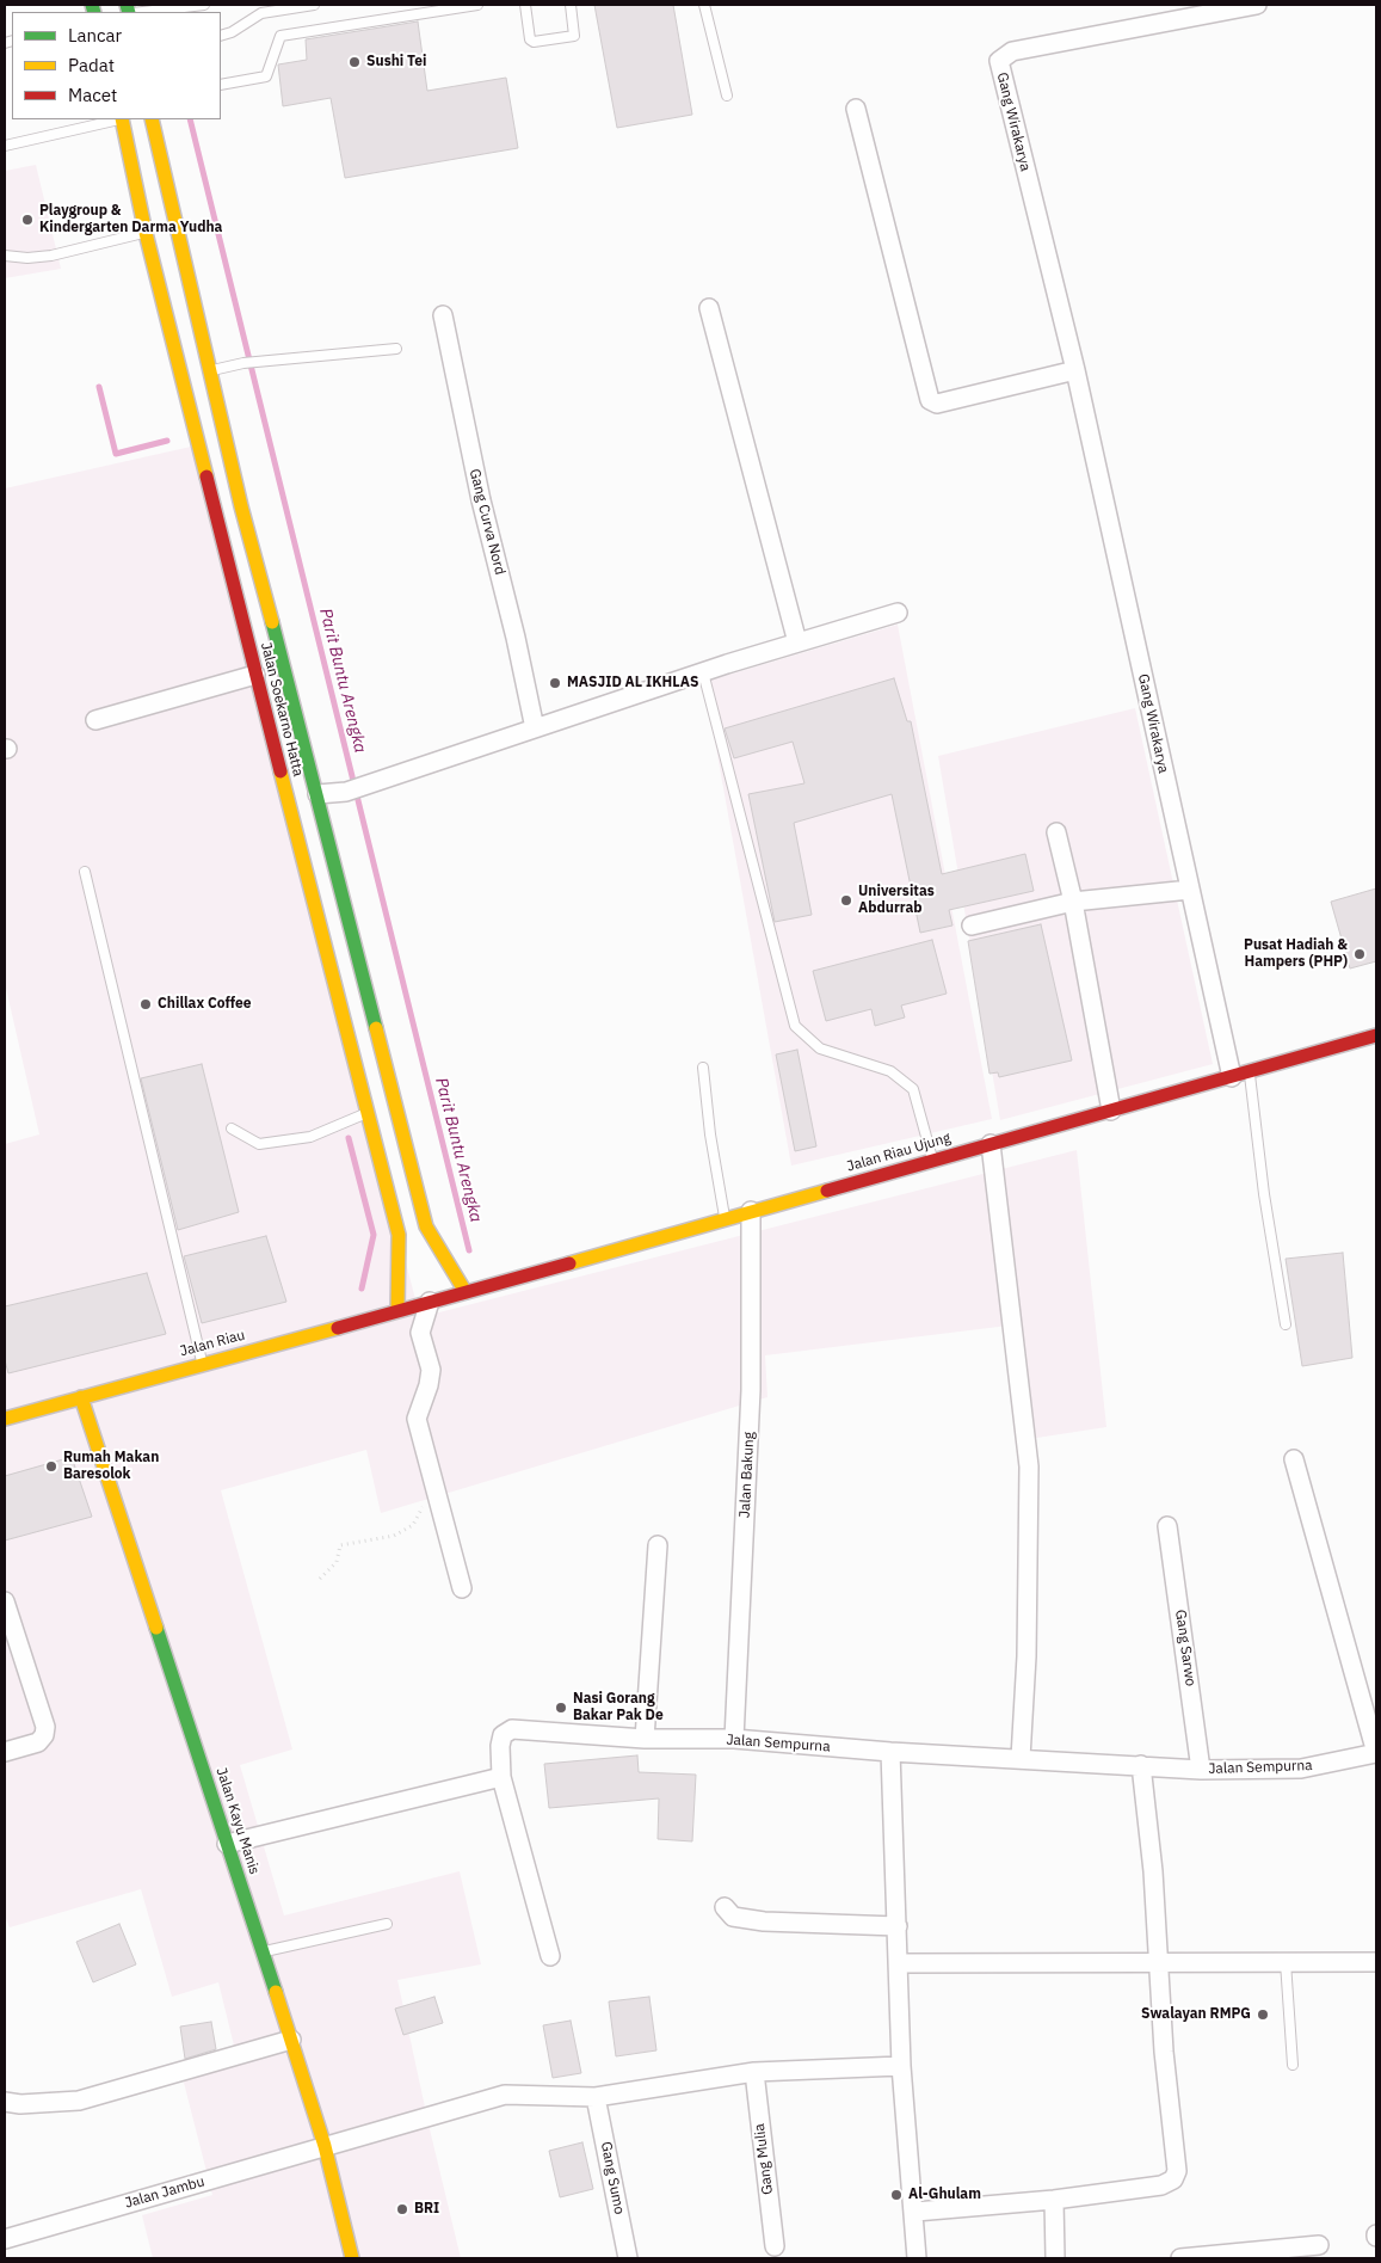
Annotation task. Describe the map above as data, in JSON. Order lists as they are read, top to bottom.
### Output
{
  "streets": {
    "main road": [
      "Jalan Soekarno Hatta",
      "Jalan Riau Ujung",
      "Jalan Riau",
      "Jalan Kayu Manis"
    ],
    "street": [
      "Gang Wirakarya",
      "Gang Curva Nord",
      "Jalan Bakung",
      "Gang Sarwo",
      "Jalan Sempurna",
      "Gang Mulia",
      "Gang Sumo",
      "Jalan Jambu"
    ]
  },
  "crossings": [
    ["Gang Wirakarya", "Jalan Riau Ujung"],
    ["Jalan Soekarno Hatta", "Jalan Riau Ujung"],
    ["Jalan Soekarno Hatta", "Jalan Riau"],
    ["Jalan Riau Ujung", "Jalan Riau"],
    ["Jalan Riau Ujung", "Jalan Bakung"],
    ["Jalan Riau", "Jalan Kayu Manis"],
    ["Jalan Bakung", "Jalan Sempurna"],
    ["Gang Sarwo", "Jalan Sempurna"],
    ["Jalan Kayu Manis", "Jalan Jambu"],
    ["Gang Mulia", "Jalan Jambu"],
    ["Gang Sumo", "Jalan Jambu"]
  ],
  "water": ["Parit Buntu Arengka"],
  "places": [
    "Sushi Tei",
    "Playgroup & Kindergarten Darma Yudha",
    "MASJID AL IKHLAS",
    "Universitas Abdurrab",
    "Pusat Hadiah & Hampers (PHP)",
    "Chillax Coffee",
    "Rumah Makan Baresolok",
    "Nasi Gorang Bakar Pak De",
    "Swalayan RMPG",
    "Al-Ghulam",
    "BRI"
  ],
  "legend": ["Lancar", "Padat", "Macet"]
}
